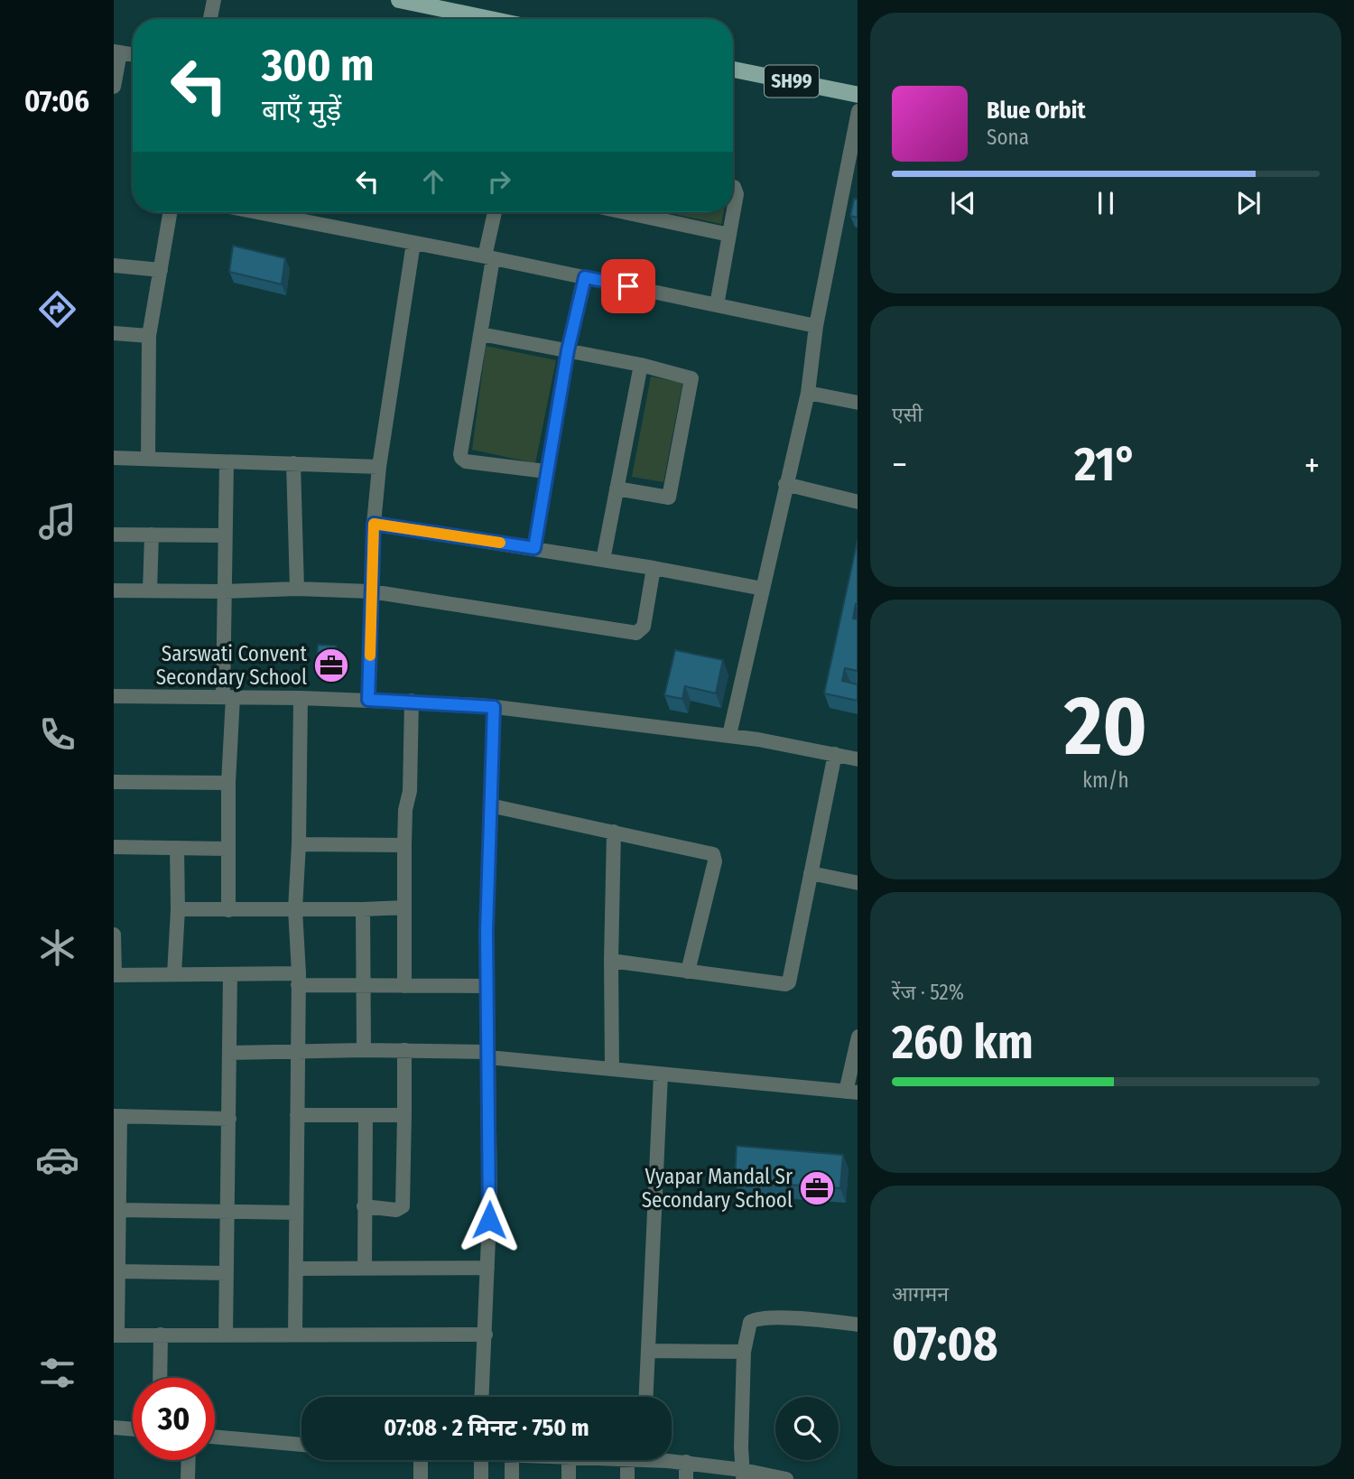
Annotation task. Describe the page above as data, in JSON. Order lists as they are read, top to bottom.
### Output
{
  "streets": {
    "main road": ["SH99"]
  },
  "places": {
    "office": ["Sarswati Convent Secondary School", "Vyapar Mandal Sr Secondary School"]
  },
  "page": {
    "tabs": "07:06",
    "turn": ["300 m", "बाएँ मुड़ें"],
    "song": ["Blue Orbit", "Sona"],
    "tile": [
      "एसी",
      ["20", "km/h"],
      ["रेंज · 52%", "260 km"],
      ["आगमन", "07:08"]
    ],
    "heat": ["−", "21°", "+"],
    "limit": "30",
    "trip": "07:08 · 2 मिनट · 750 m"
  }
}
